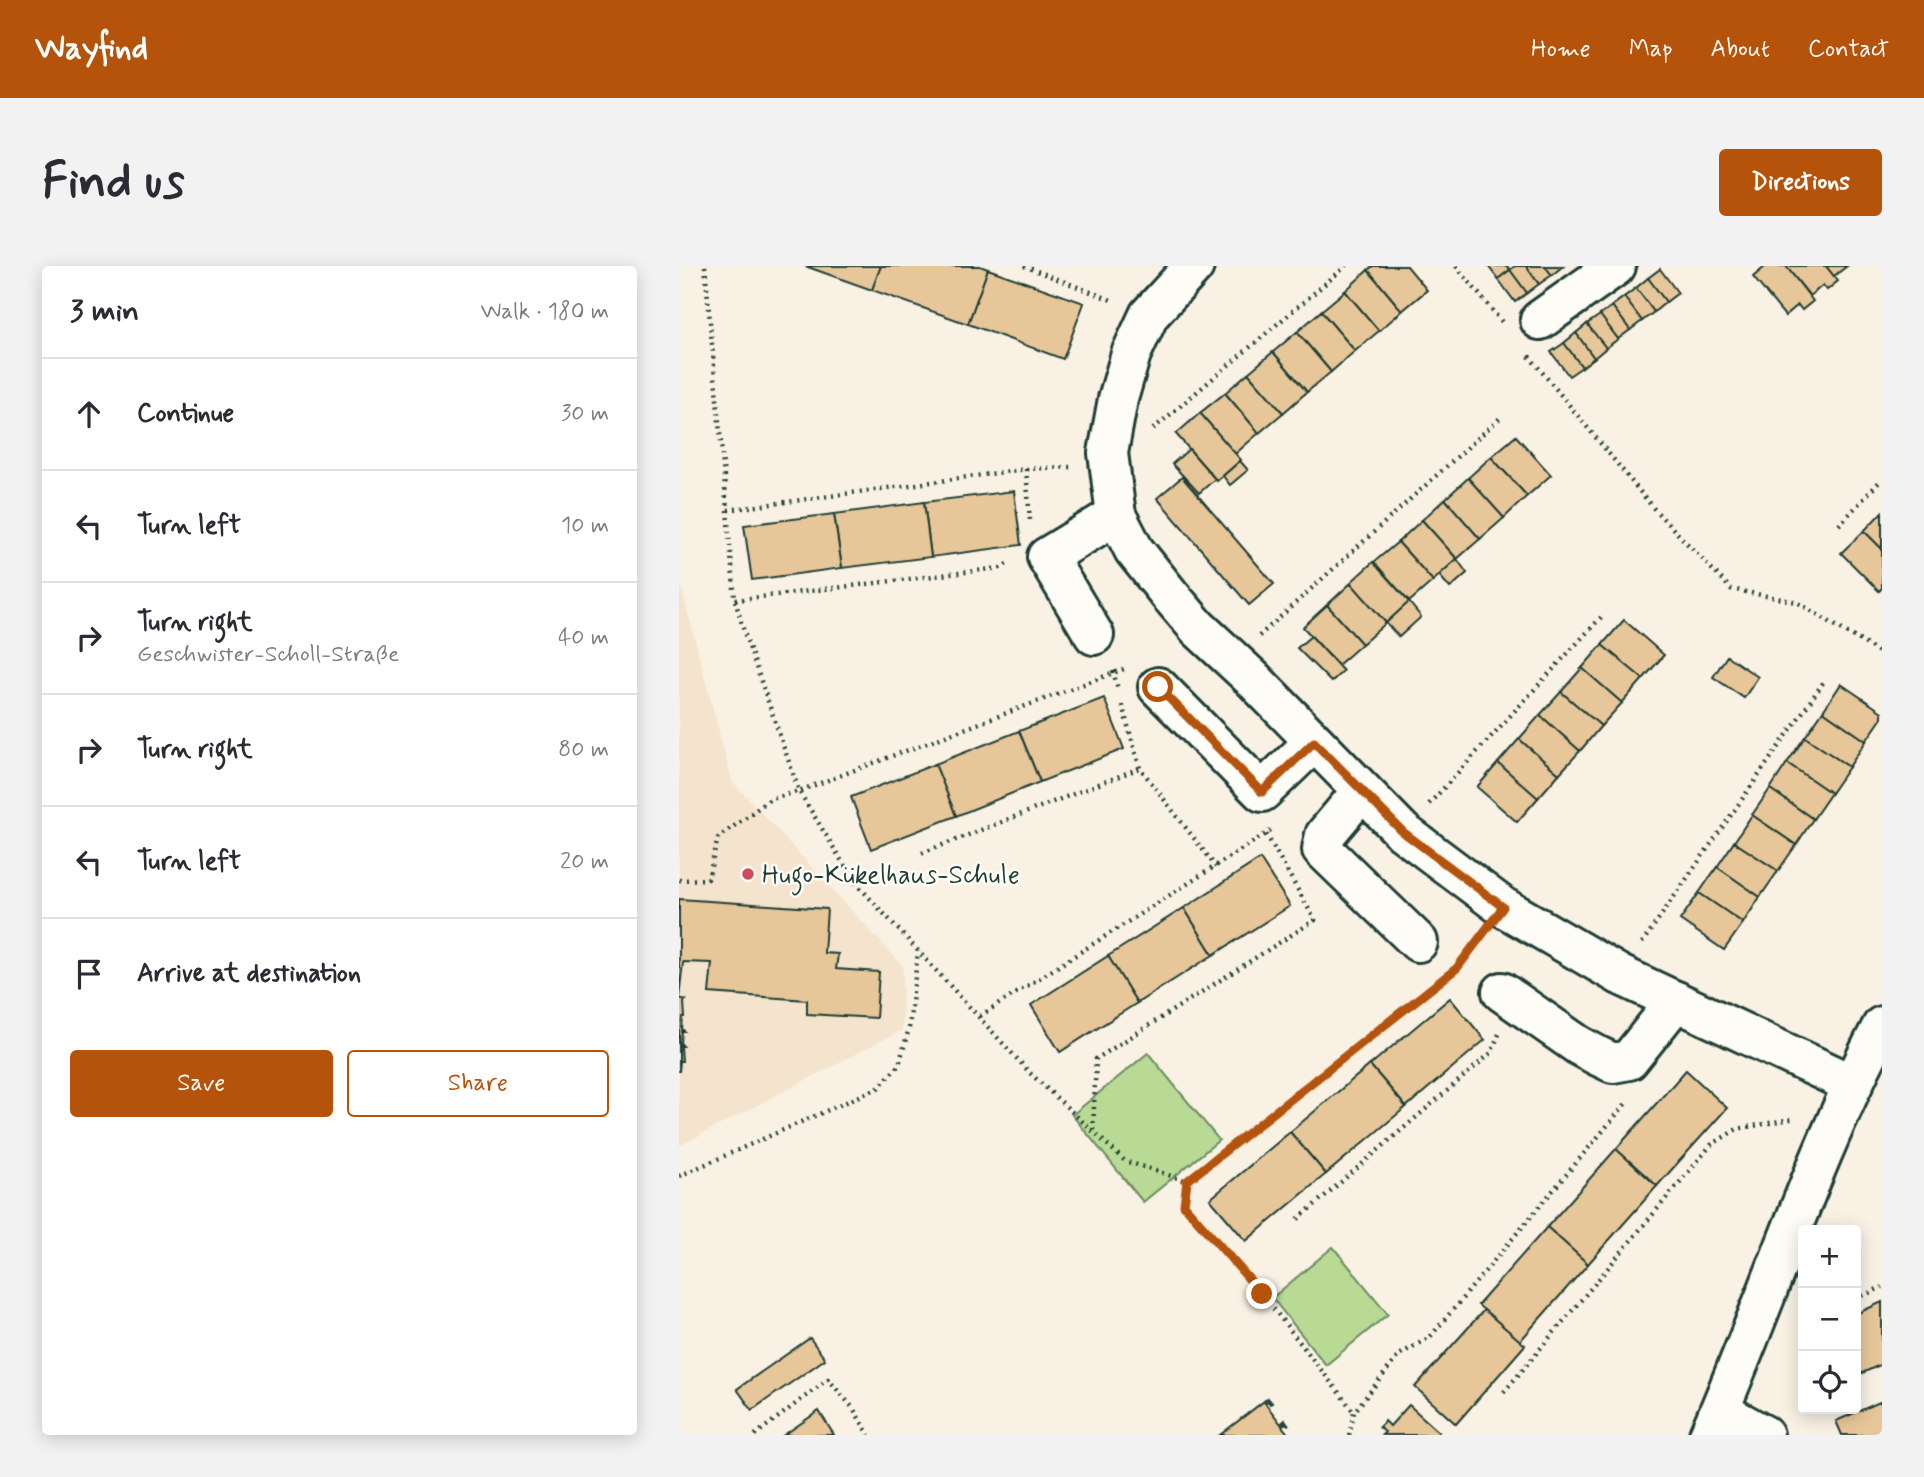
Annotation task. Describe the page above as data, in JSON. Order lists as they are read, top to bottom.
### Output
{
  "places": ["Hugo-Kükelhaus-Schule"],
  "page": {
    "header": "Wayfind",
    "nav": [
      "Home",
      "Map",
      "About",
      "Contact"
    ],
    "buttons": [
      "Directions",
      ["Save", "Share"]
    ],
    "title": "Find us",
    "heading": ["3 min", "Walk · 180 m"],
    "list": [
      ["Continue", "30 m"],
      ["Turn left", "10 m"],
      ["Turn right", "Geschwister-Scholl-Straße", "40 m"],
      ["Turn right", "80 m"],
      ["Turn left", "20 m"],
      "Arrive at destination"
    ],
    "map_buttons": ["+", "−"]
  }
}
